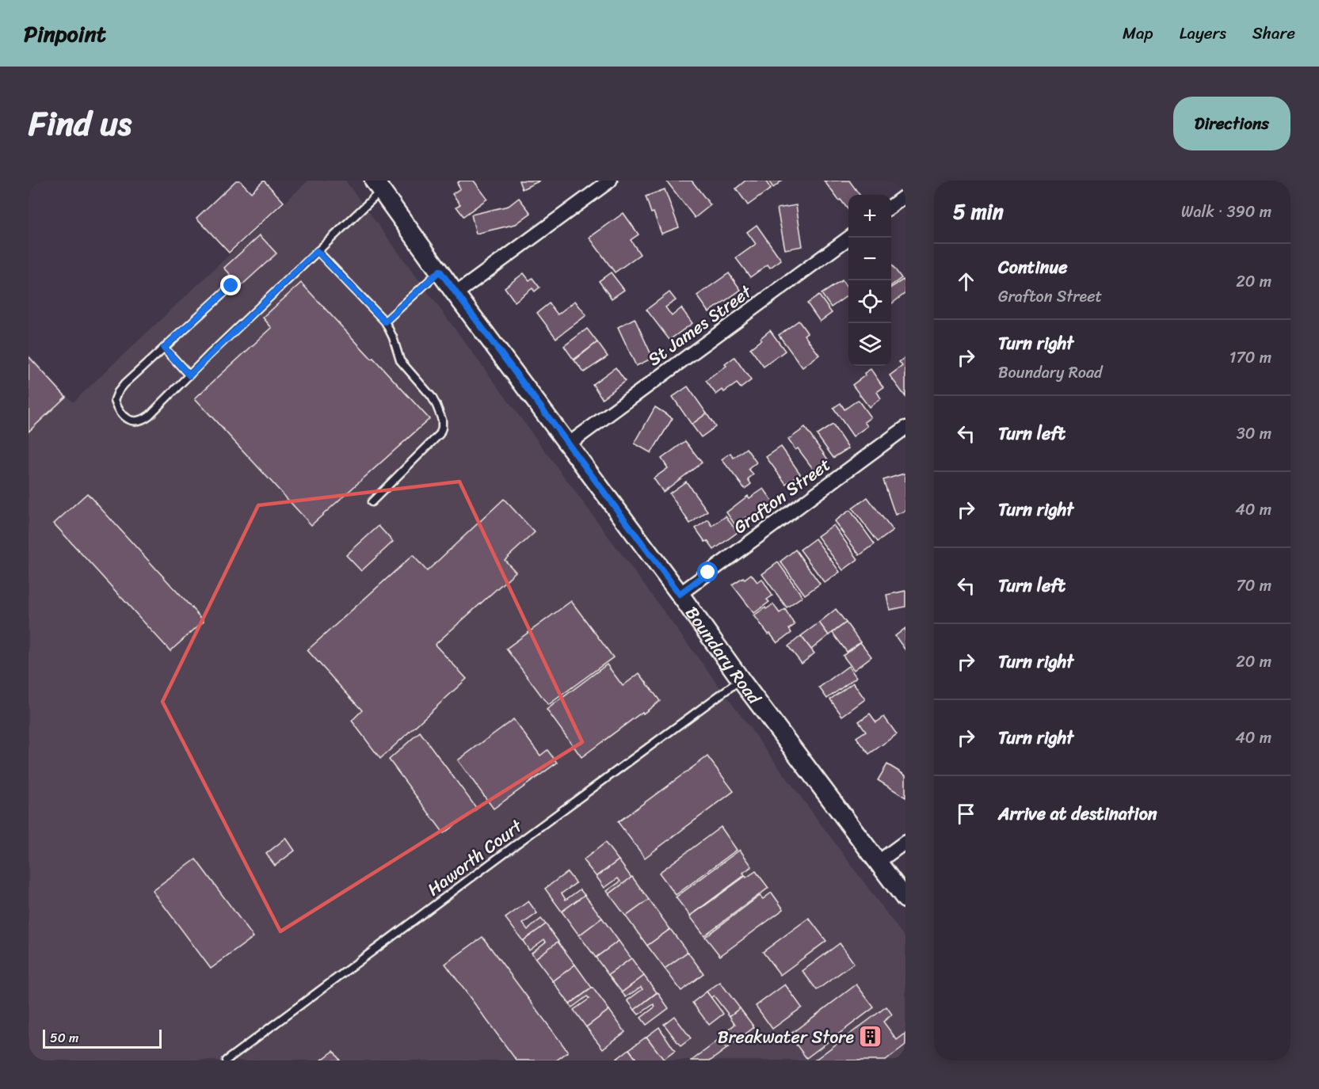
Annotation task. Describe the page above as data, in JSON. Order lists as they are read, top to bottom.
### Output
{
  "streets": {
    "street": ["St James Street", "Grafton Street", "Boundary Road"],
    "lane": ["Haworth Court"]
  },
  "crossings": [
    ["St James Street", "Boundary Road"],
    ["Grafton Street", "Boundary Road"],
    ["Boundary Road", "Haworth Court"]
  ],
  "places": {
    "building": ["Breakwater Store"]
  },
  "scale_bar": "50 m",
  "page": {
    "header": "Pinpoint",
    "nav": ["Map", "Layers", "Share"],
    "title": "Find us",
    "buttons": "Directions",
    "heading": ["5 min", "Walk · 390 m"],
    "map_buttons": ["+", "−"],
    "list": [
      ["Continue", "Grafton Street", "20 m"],
      ["Turn right", "Boundary Road", "170 m"],
      ["Turn left", "30 m"],
      ["Turn right", "40 m"],
      ["Turn left", "70 m"],
      ["Turn right", "20 m"],
      ["Turn right", "40 m"],
      "Arrive at destination"
    ],
    "scale": "50 m"
  }
}
